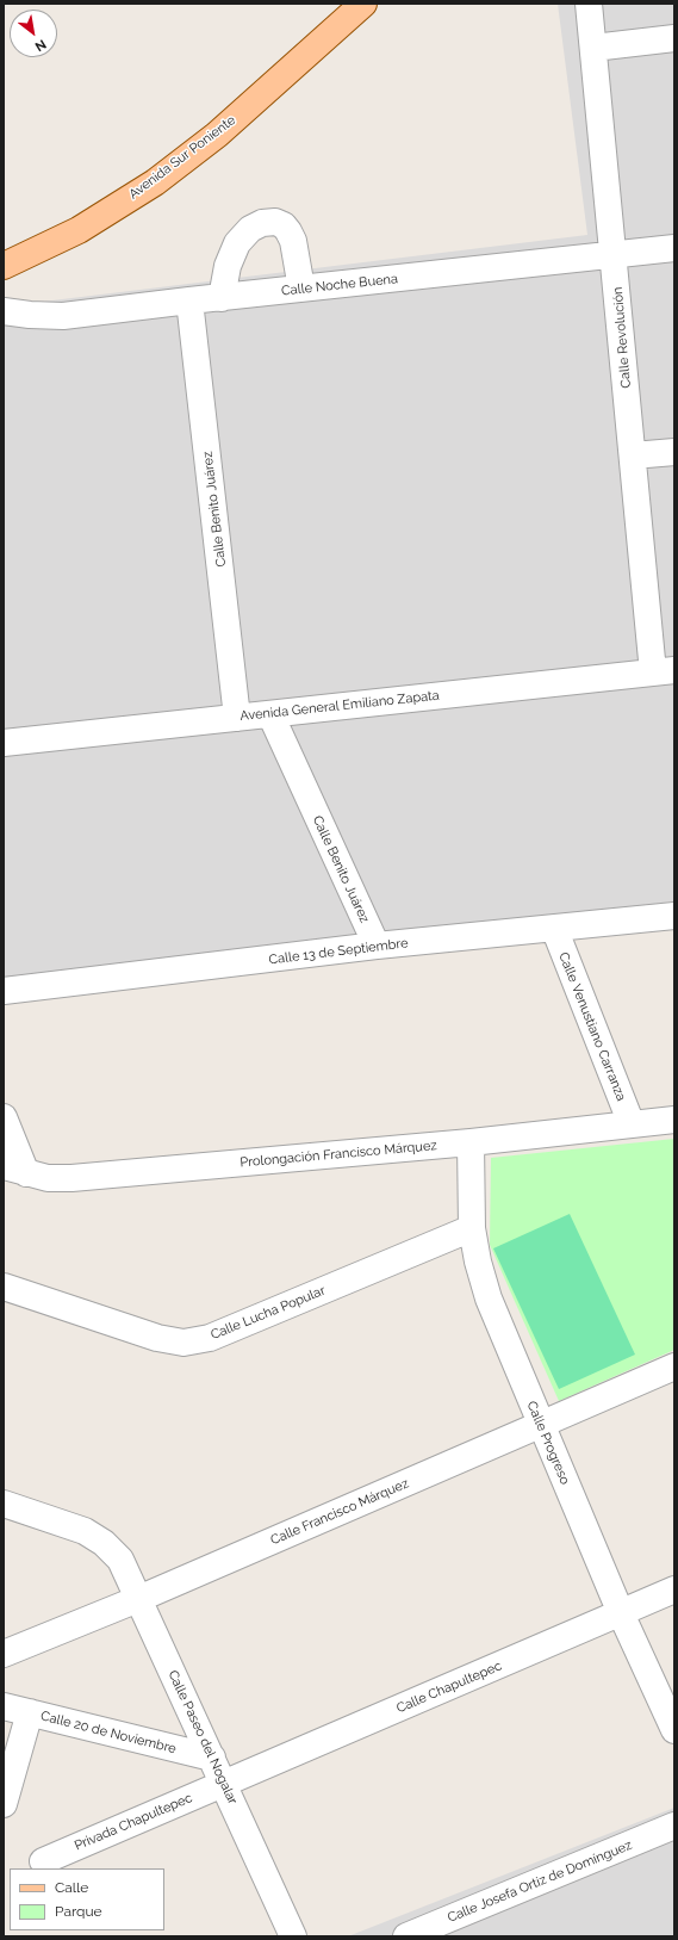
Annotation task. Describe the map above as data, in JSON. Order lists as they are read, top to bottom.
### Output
{
  "streets": {
    "main road": ["Avenida Sur Poniente"],
    "street": [
      "Calle Noche Buena",
      "Calle Revolución",
      "Calle Benito Juárez",
      "Avenida General Emiliano Zapata",
      "Calle 13 de Septiembre",
      "Calle Venustiano Carranza",
      "Prolongación Francisco Márquez",
      "Calle Lucha Popular",
      "Calle Progreso",
      "Calle Francisco Márquez",
      "Calle Chapultepec",
      "Calle 20 de Noviembre",
      "Calle Paseo del Nogalar",
      "Privada Chapultepec",
      "Calle Josefa Ortiz de Domínguez"
    ]
  },
  "crossings": [
    ["Calle Noche Buena", "Calle Revolución"],
    ["Calle Noche Buena", "Calle Benito Juárez"],
    ["Calle Revolución", "Avenida General Emiliano Zapata"],
    ["Calle Benito Juárez", "Avenida General Emiliano Zapata"],
    ["Calle Benito Juárez", "Calle 13 de Septiembre"],
    ["Calle 13 de Septiembre", "Calle Venustiano Carranza"],
    ["Calle Venustiano Carranza", "Prolongación Francisco Márquez"],
    ["Prolongación Francisco Márquez", "Calle Progreso"],
    ["Calle Lucha Popular", "Calle Progreso"],
    ["Calle Progreso", "Calle Francisco Márquez"],
    ["Calle Progreso", "Calle Chapultepec"],
    ["Calle Francisco Márquez", "Calle Paseo del Nogalar"],
    ["Calle Chapultepec", "Calle Paseo del Nogalar"],
    ["Calle Chapultepec", "Privada Chapultepec"],
    ["Calle 20 de Noviembre", "Calle Paseo del Nogalar"],
    ["Calle Paseo del Nogalar", "Privada Chapultepec"]
  ],
  "legend": ["Calle", "Parque"],
  "north": "bottom right"
}
